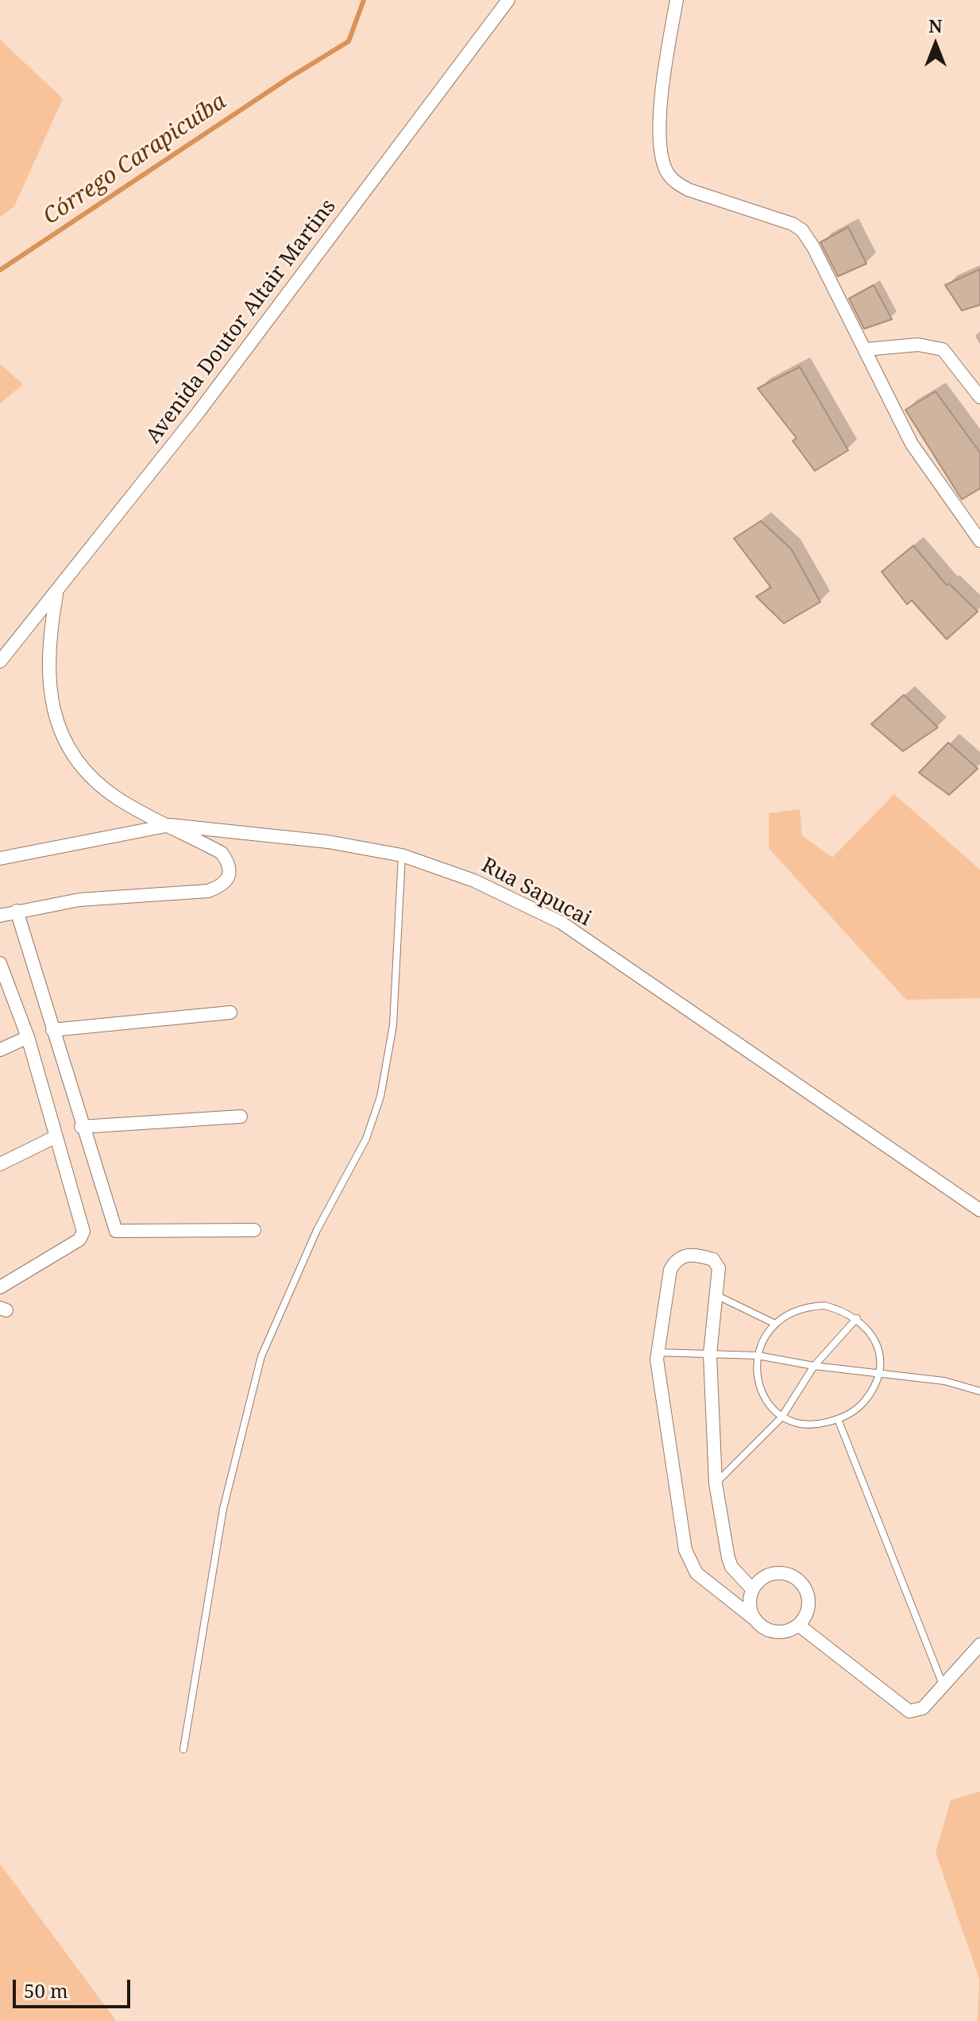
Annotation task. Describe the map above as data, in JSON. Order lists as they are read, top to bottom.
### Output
{
  "streets": {
    "street": ["Avenida Doutor Altair Martins", "Rua Sapucai"]
  },
  "water": ["Córrego Carapicuíba"],
  "scale_bar": "50 m",
  "north": "top"
}
